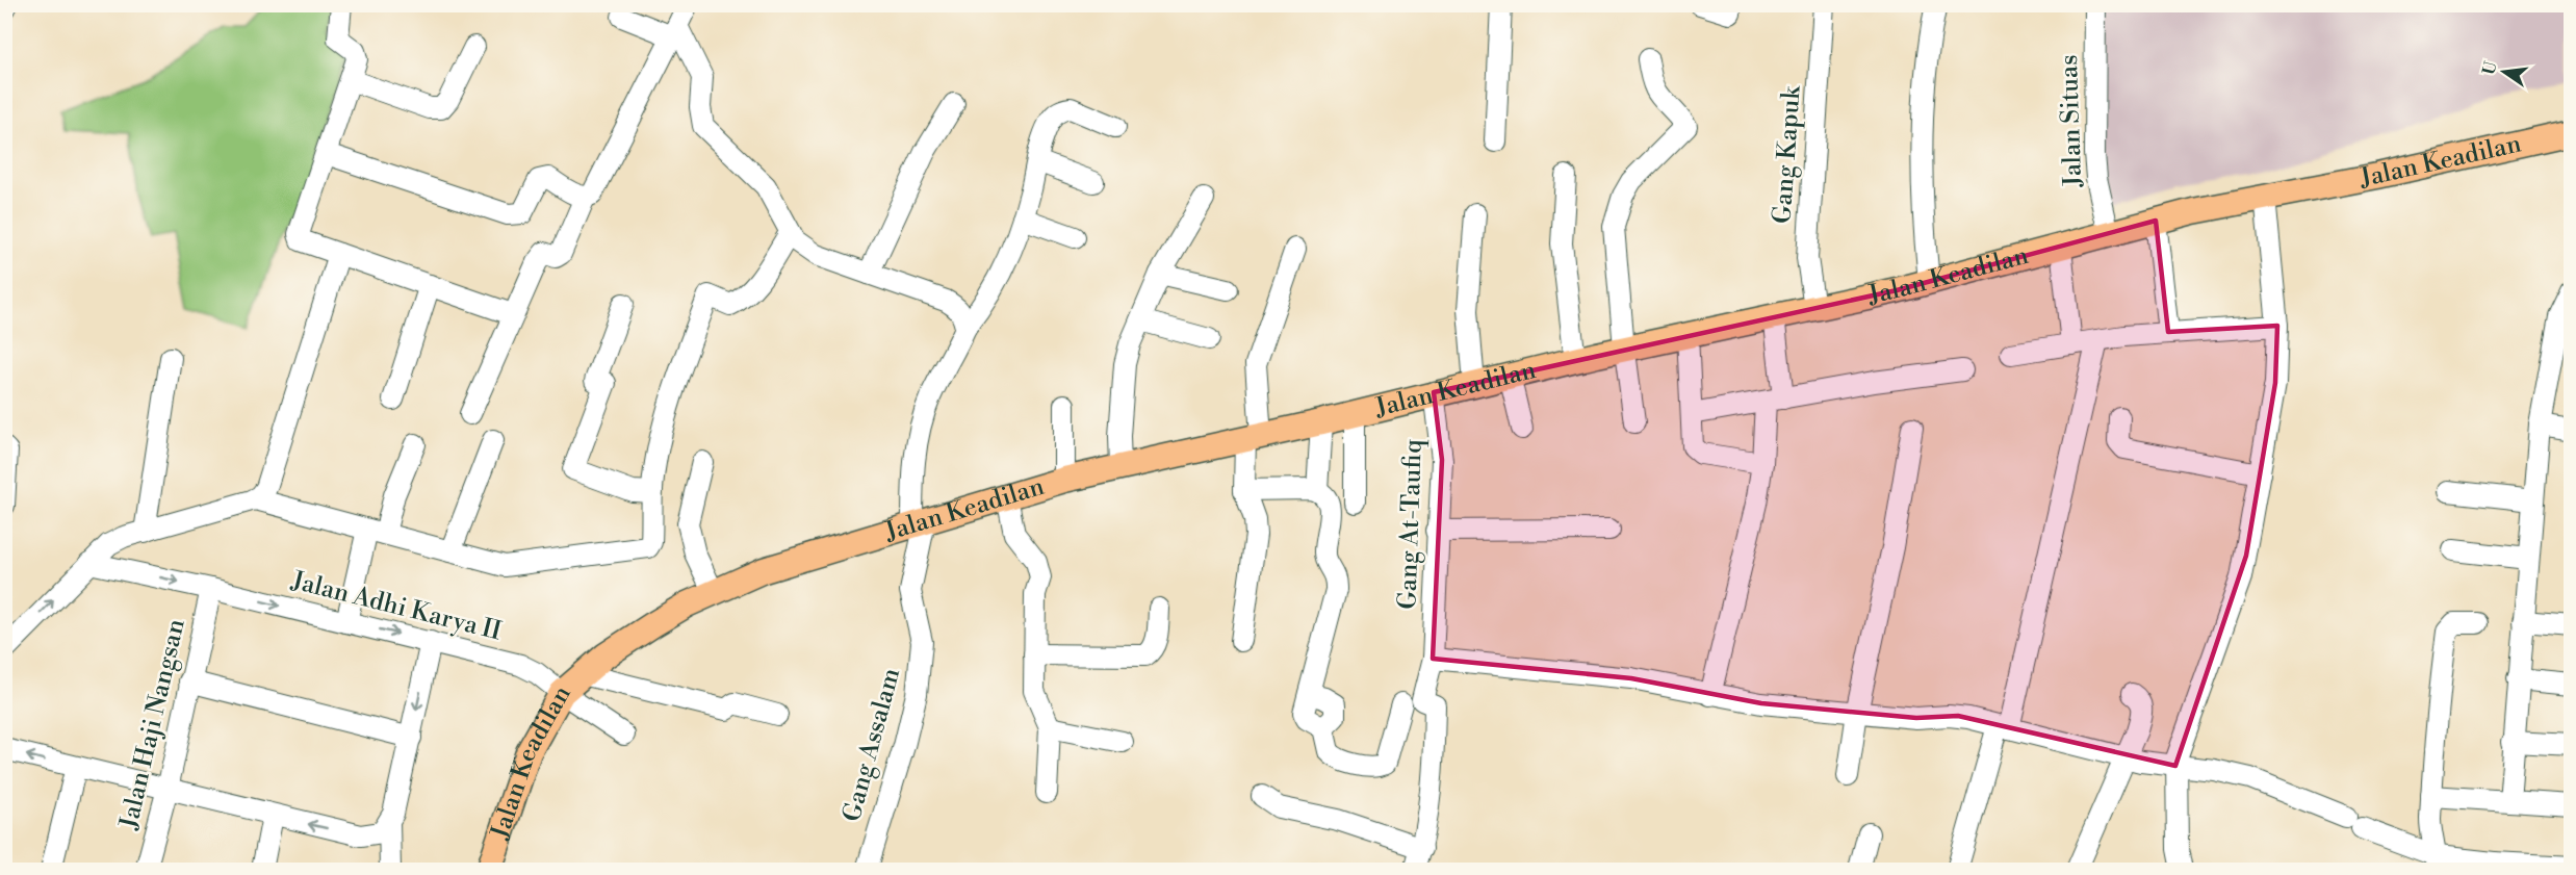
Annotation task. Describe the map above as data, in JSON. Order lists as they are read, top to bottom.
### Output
{
  "streets": {
    "main road": ["Jalan Keadilan"],
    "street": [
      "Jalan Situas",
      "Gang Kapuk",
      "Gang At-Taufiq",
      "Jalan Adhi Karya II",
      "Jalan Haji Nangsan",
      "Gang Assalam"
    ]
  },
  "crossings": [
    ["Jalan Situas", "Jalan Keadilan"],
    ["Gang Kapuk", "Jalan Keadilan"],
    ["Jalan Keadilan", "Gang At-Taufiq"],
    ["Jalan Keadilan", "Jalan Adhi Karya II"],
    ["Jalan Keadilan", "Gang Assalam"],
    ["Jalan Adhi Karya II", "Jalan Haji Nangsan"]
  ],
  "north": "left"
}
